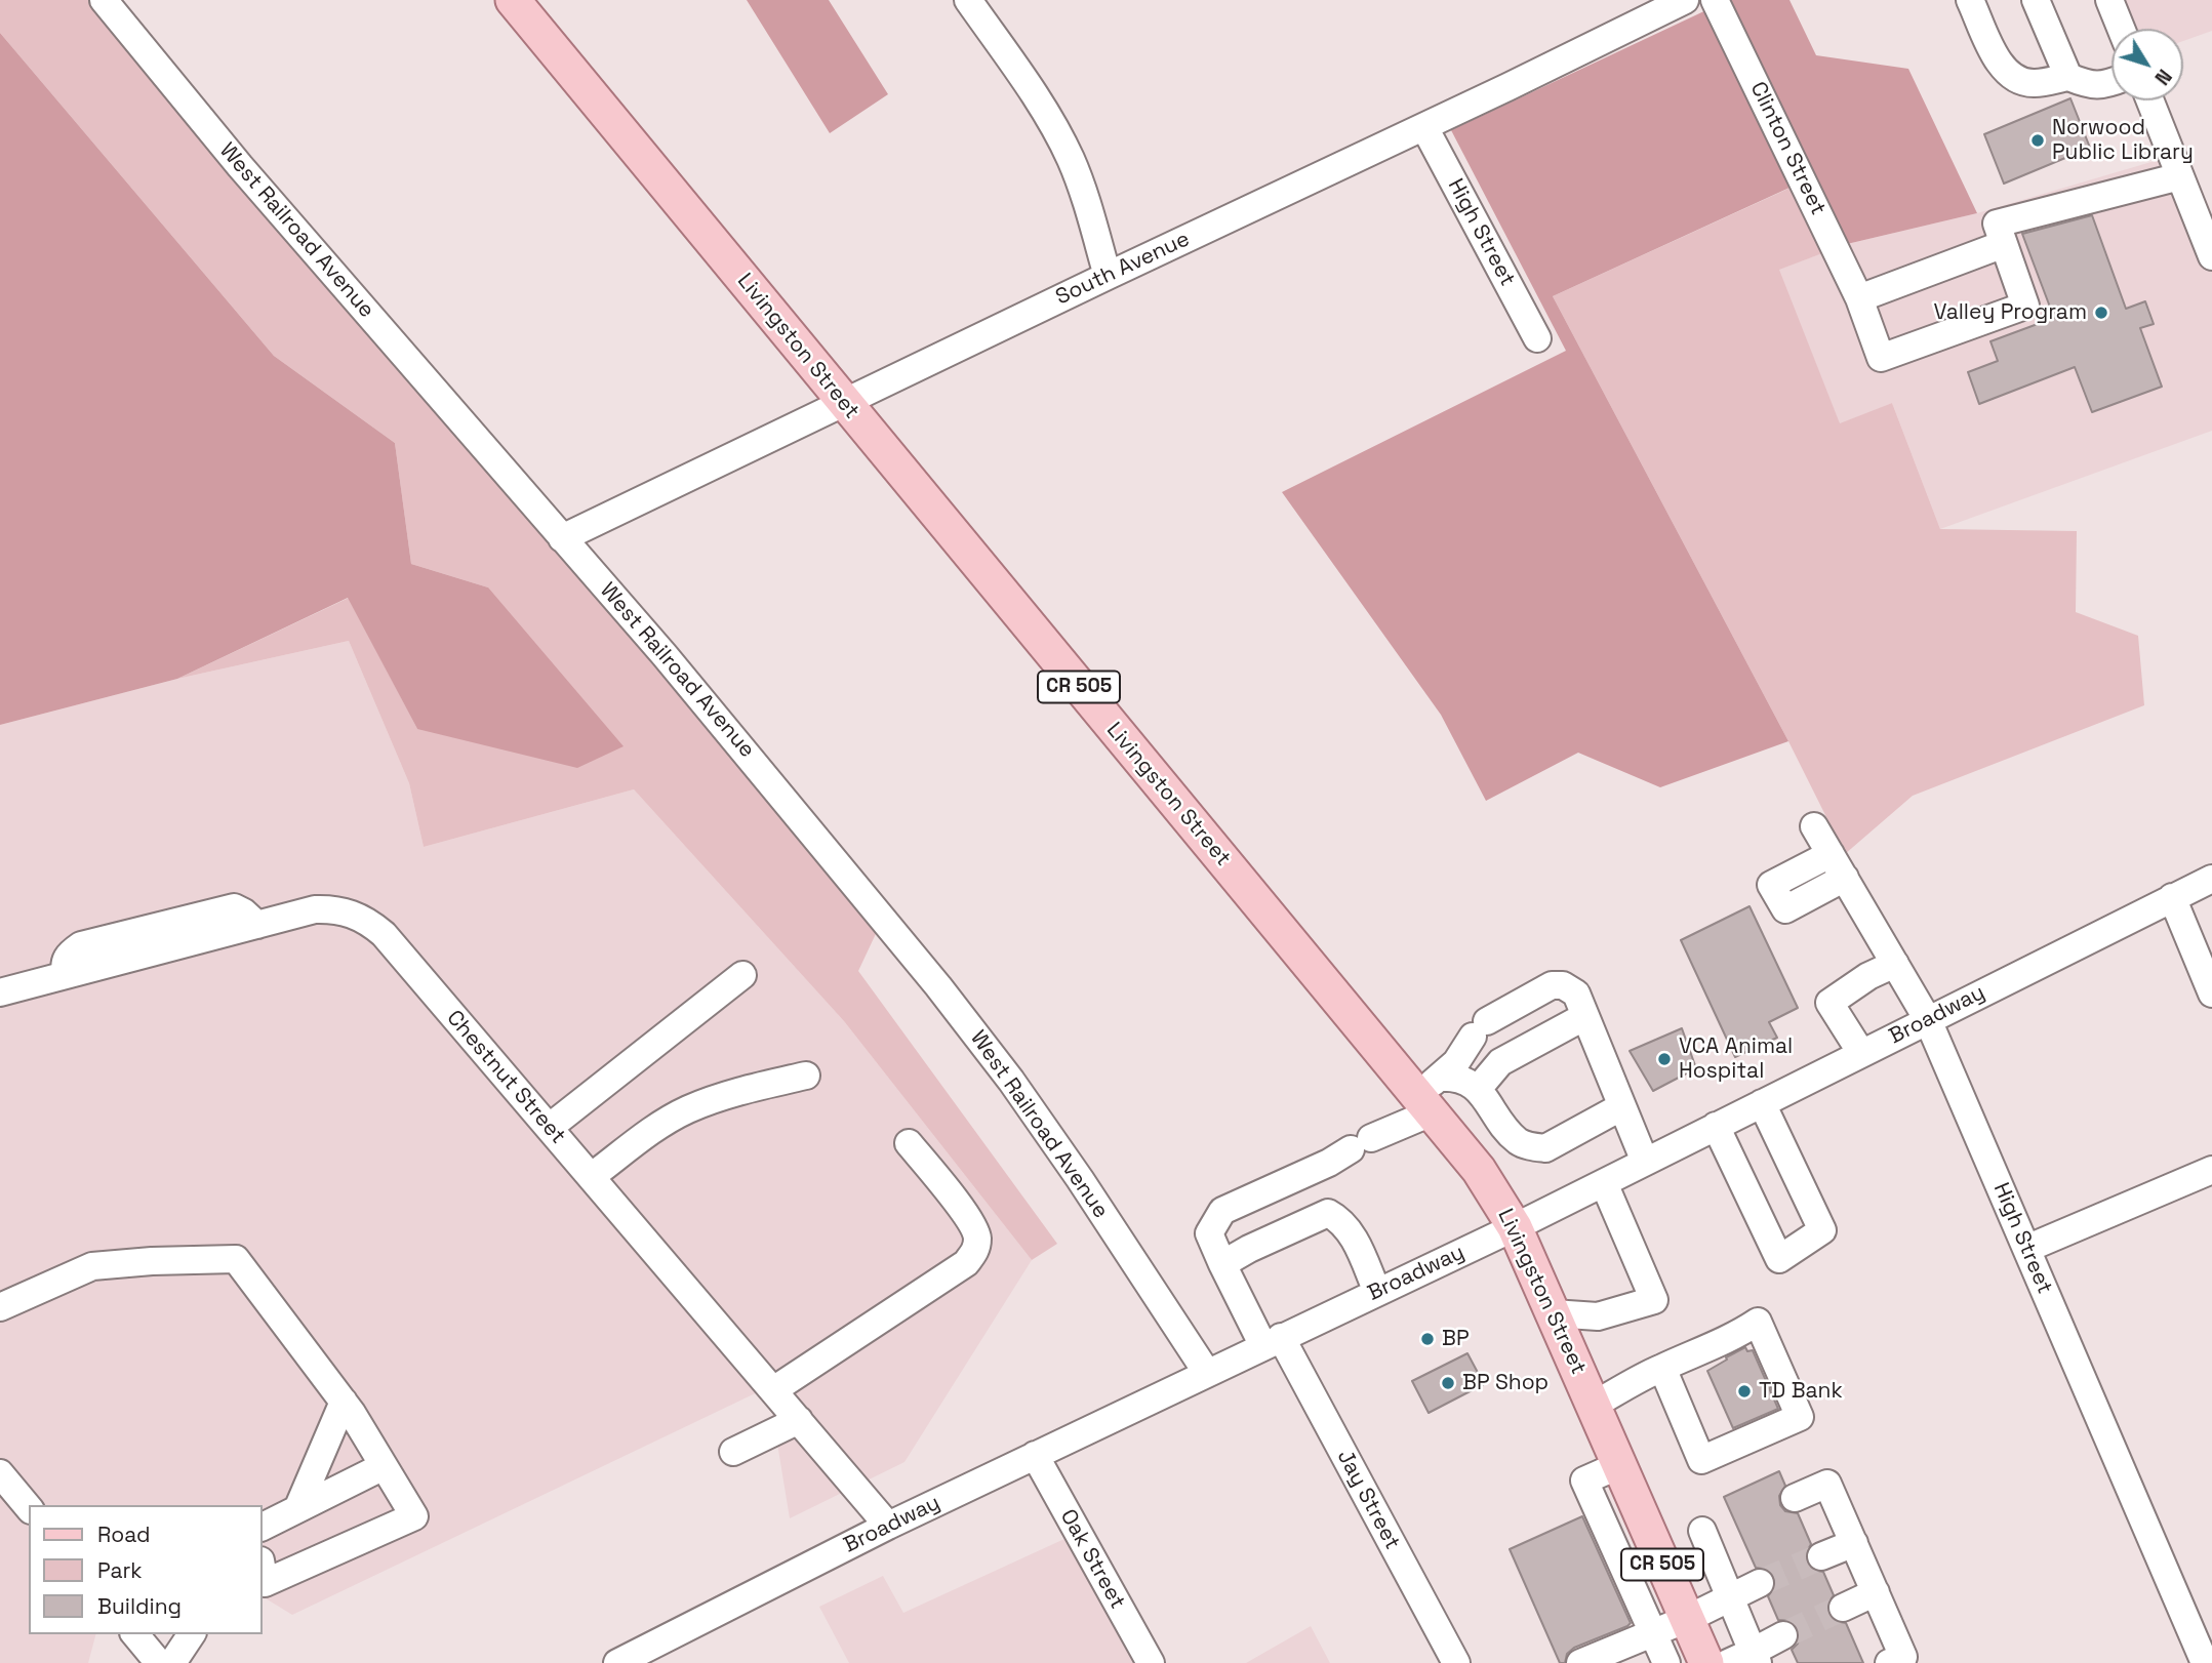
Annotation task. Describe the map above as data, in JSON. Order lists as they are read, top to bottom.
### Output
{
  "streets": {
    "main road": ["Livingston Street", "CR 505"],
    "street": [
      "Clinton Street",
      "West Railroad Avenue",
      "High Street",
      "South Avenue",
      "Broadway",
      "Chestnut Street",
      "Jay Street",
      "Oak Street"
    ]
  },
  "crossings": [
    ["West Railroad Avenue", "South Avenue"],
    ["West Railroad Avenue", "Broadway"],
    ["High Street", "South Avenue"],
    ["High Street", "Broadway"],
    ["South Avenue", "Livingston Street"],
    ["Livingston Street", "Broadway"],
    ["Livingston Street", "Jay Street"],
    ["Broadway", "Chestnut Street"],
    ["Broadway", "Jay Street"],
    ["Broadway", "Oak Street"]
  ],
  "places": [
    "Norwood Public Library",
    "Valley Program",
    "VCA Animal Hospital",
    "BP",
    "BP Shop",
    "TD Bank"
  ],
  "legend": ["Road", "Park", "Building"],
  "north": "bottom right"
}
